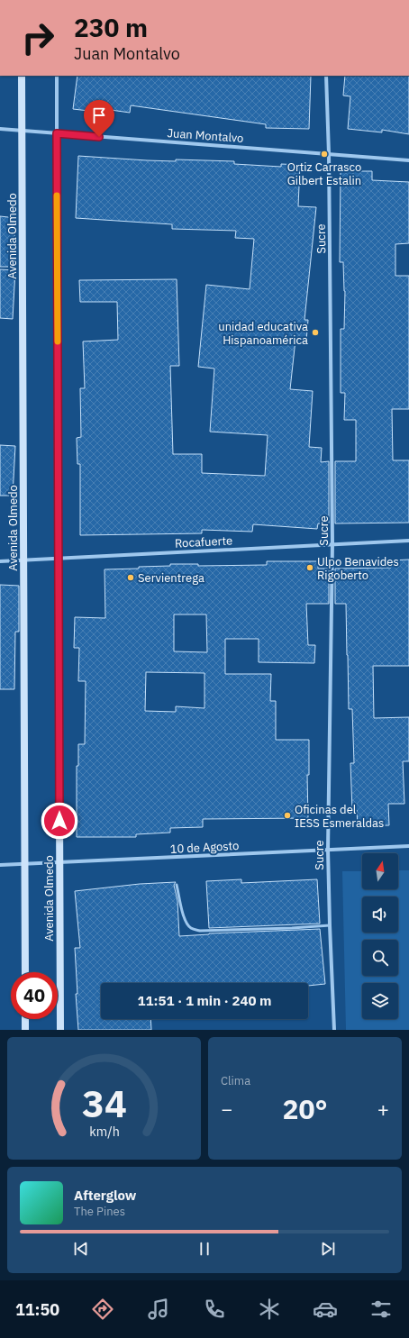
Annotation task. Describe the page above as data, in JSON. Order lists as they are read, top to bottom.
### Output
{
  "streets": {
    "street": [
      "Juan Montalvo",
      "Avenida Olmedo",
      "Sucre",
      "Rocafuerte",
      "10 de Agosto"
    ]
  },
  "crossings": [
    ["Juan Montalvo", "Avenida Olmedo"],
    ["Juan Montalvo", "Sucre"],
    ["Avenida Olmedo", "Rocafuerte"],
    ["Avenida Olmedo", "10 de Agosto"],
    ["Sucre", "Rocafuerte"],
    ["Sucre", "10 de Agosto"]
  ],
  "places": [
    "Ortiz Carrasco Gilbert Estalin",
    "unidad educativa Hispanoamérica",
    "Ulpo Benavides Rigoberto",
    "Servientrega",
    "Oficinas del IESS Esmeraldas"
  ],
  "north": "top",
  "page": {
    "turn": ["230 m", "Juan Montalvo"],
    "limit": "40",
    "trip": "11:51 · 1 min · 240 m",
    "tile": "Clima",
    "heat": ["−", "20°", "+"],
    "song": ["Afterglow", "The Pines"],
    "tabs": "11:50",
    "gauge": ["34", "km/h"]
  }
}
